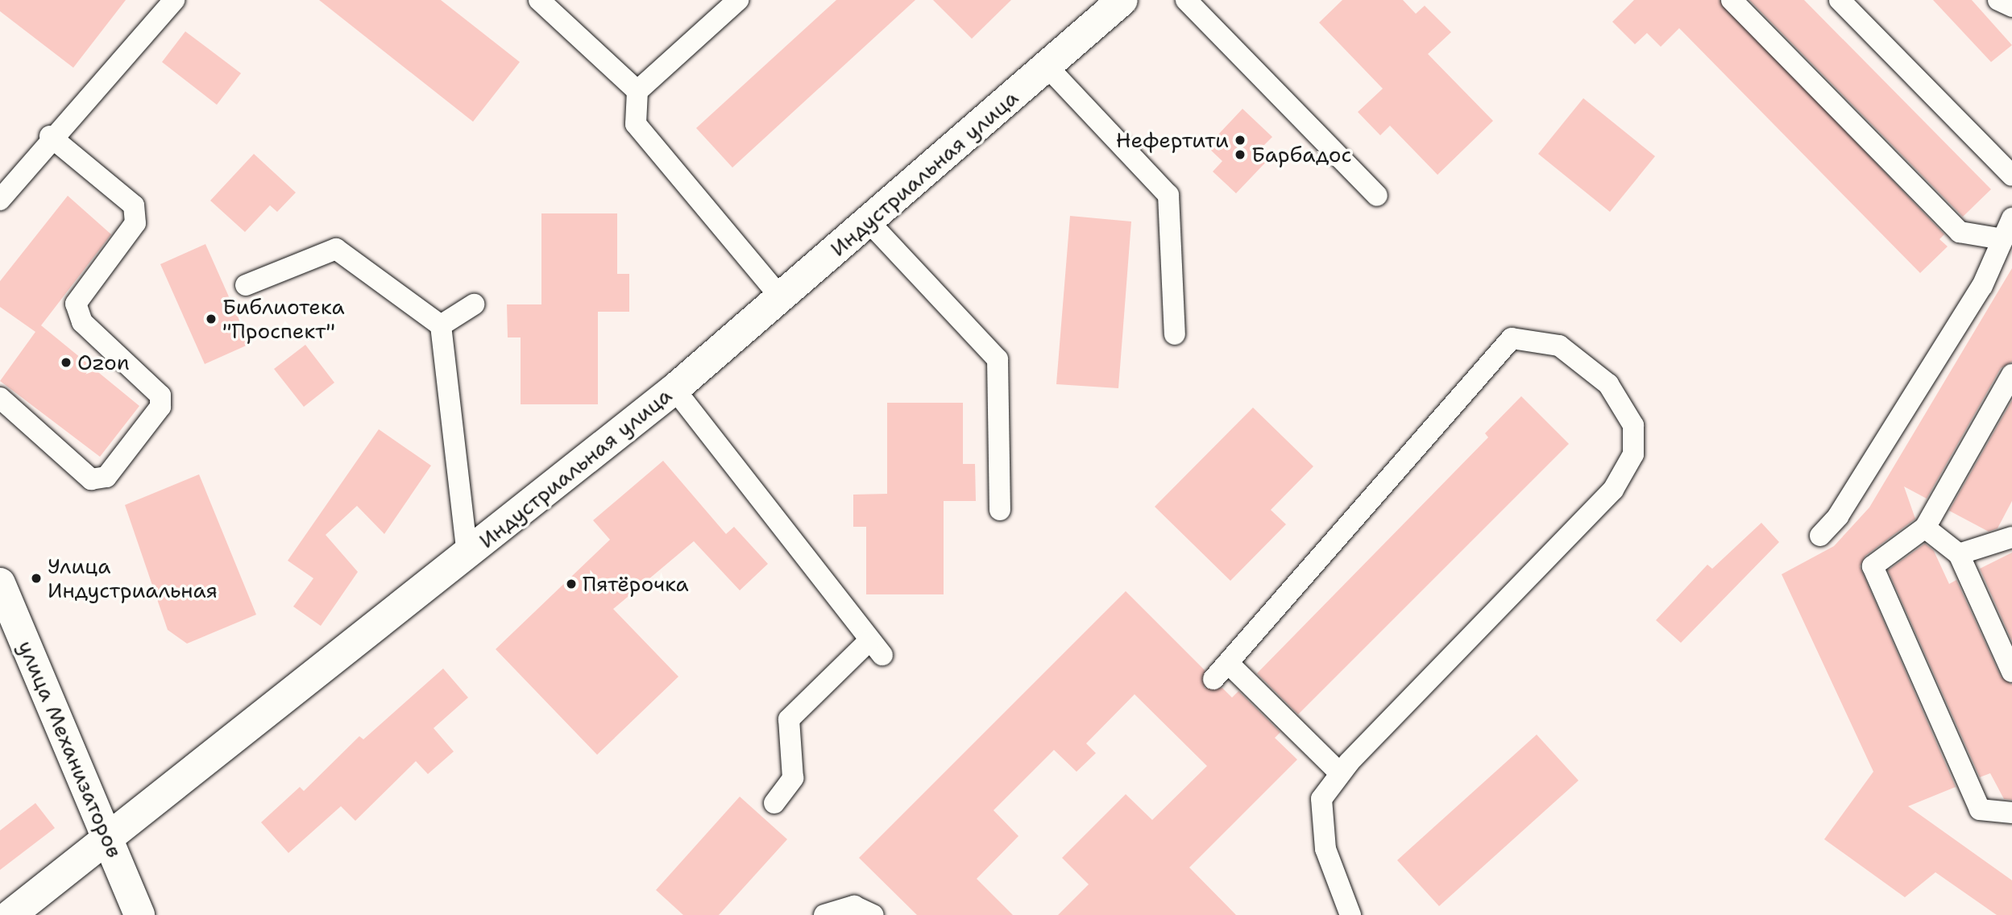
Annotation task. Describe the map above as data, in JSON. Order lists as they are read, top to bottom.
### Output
{
  "streets": {
    "street": ["Индустриальная улица", "улица Механизаторов"]
  },
  "crossings": [
    ["Индустриальная улица", "улица Механизаторов"]
  ],
  "places": [
    "Нефертити",
    "Барбадос",
    "Библиотека \"Проспект\"",
    "Ozon",
    "Улица Индустриальная",
    "Пятёрочка"
  ]
}
